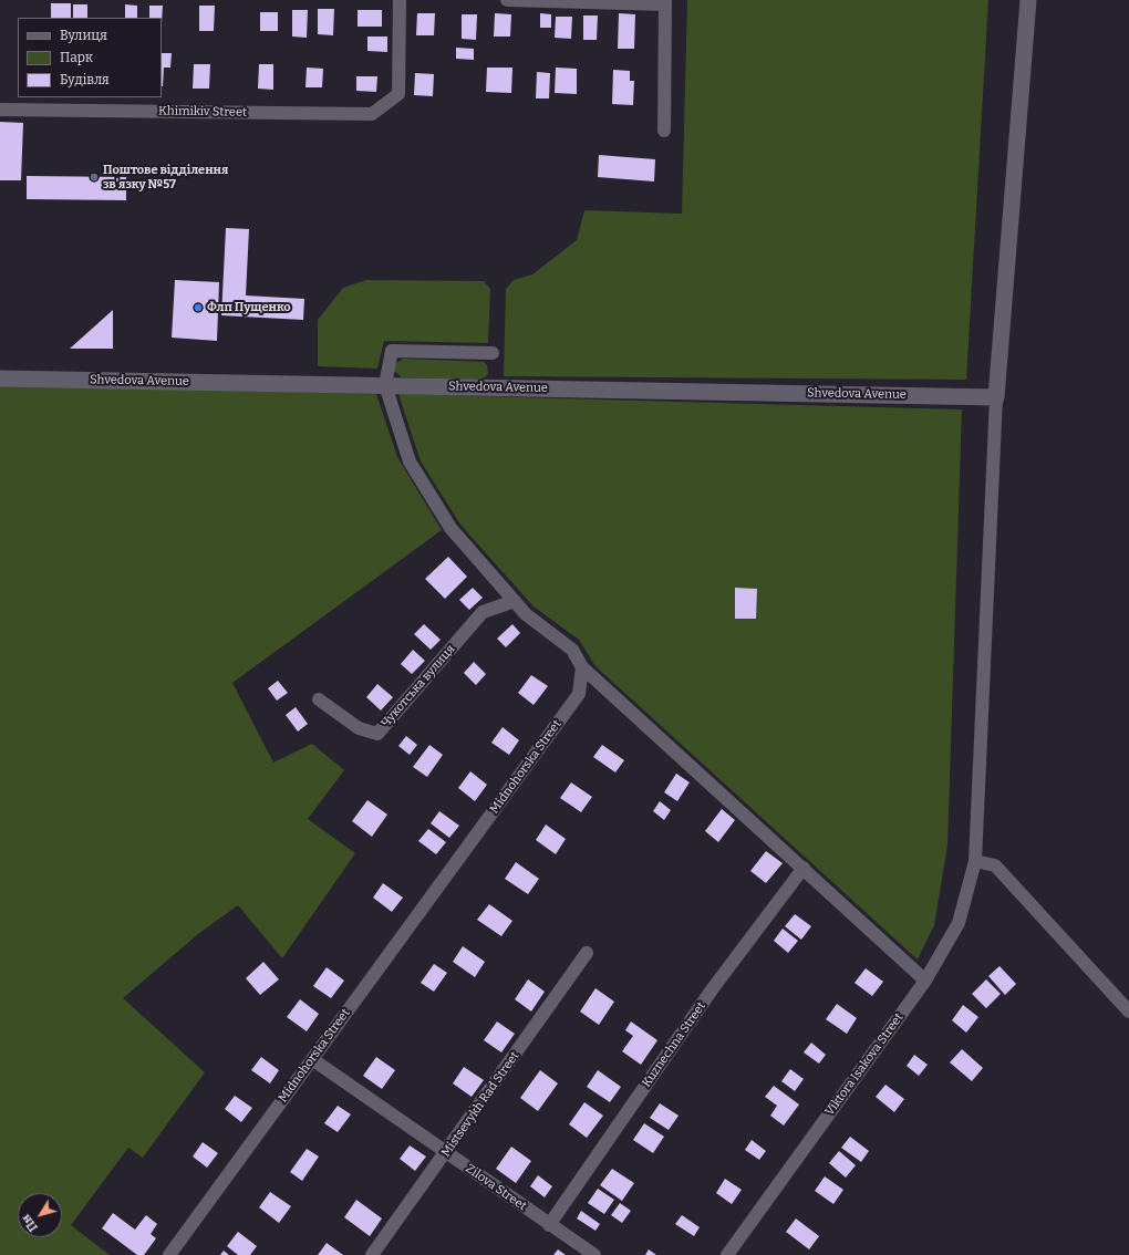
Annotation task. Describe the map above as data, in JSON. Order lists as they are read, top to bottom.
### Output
{
  "streets": {
    "street": [
      "Khimikiv Street",
      "Shvedova Avenue",
      "Чукотська вулиця",
      "Midnohorska Street",
      "Kuznechna Street",
      "Viktora Isakova Street",
      "Mistsevykh Rad Street",
      "Zilova Street"
    ]
  },
  "crossings": [
    ["Shvedova Avenue", "Viktora Isakova Street"],
    ["Midnohorska Street", "Zilova Street"],
    ["Kuznechna Street", "Zilova Street"],
    ["Mistsevykh Rad Street", "Zilova Street"]
  ],
  "places": ["Поштове відділення зв'язку №57", "Флп Пущенко"],
  "legend": ["Вулиця", "Парк", "Будівля"],
  "north": "bottom left"
}
